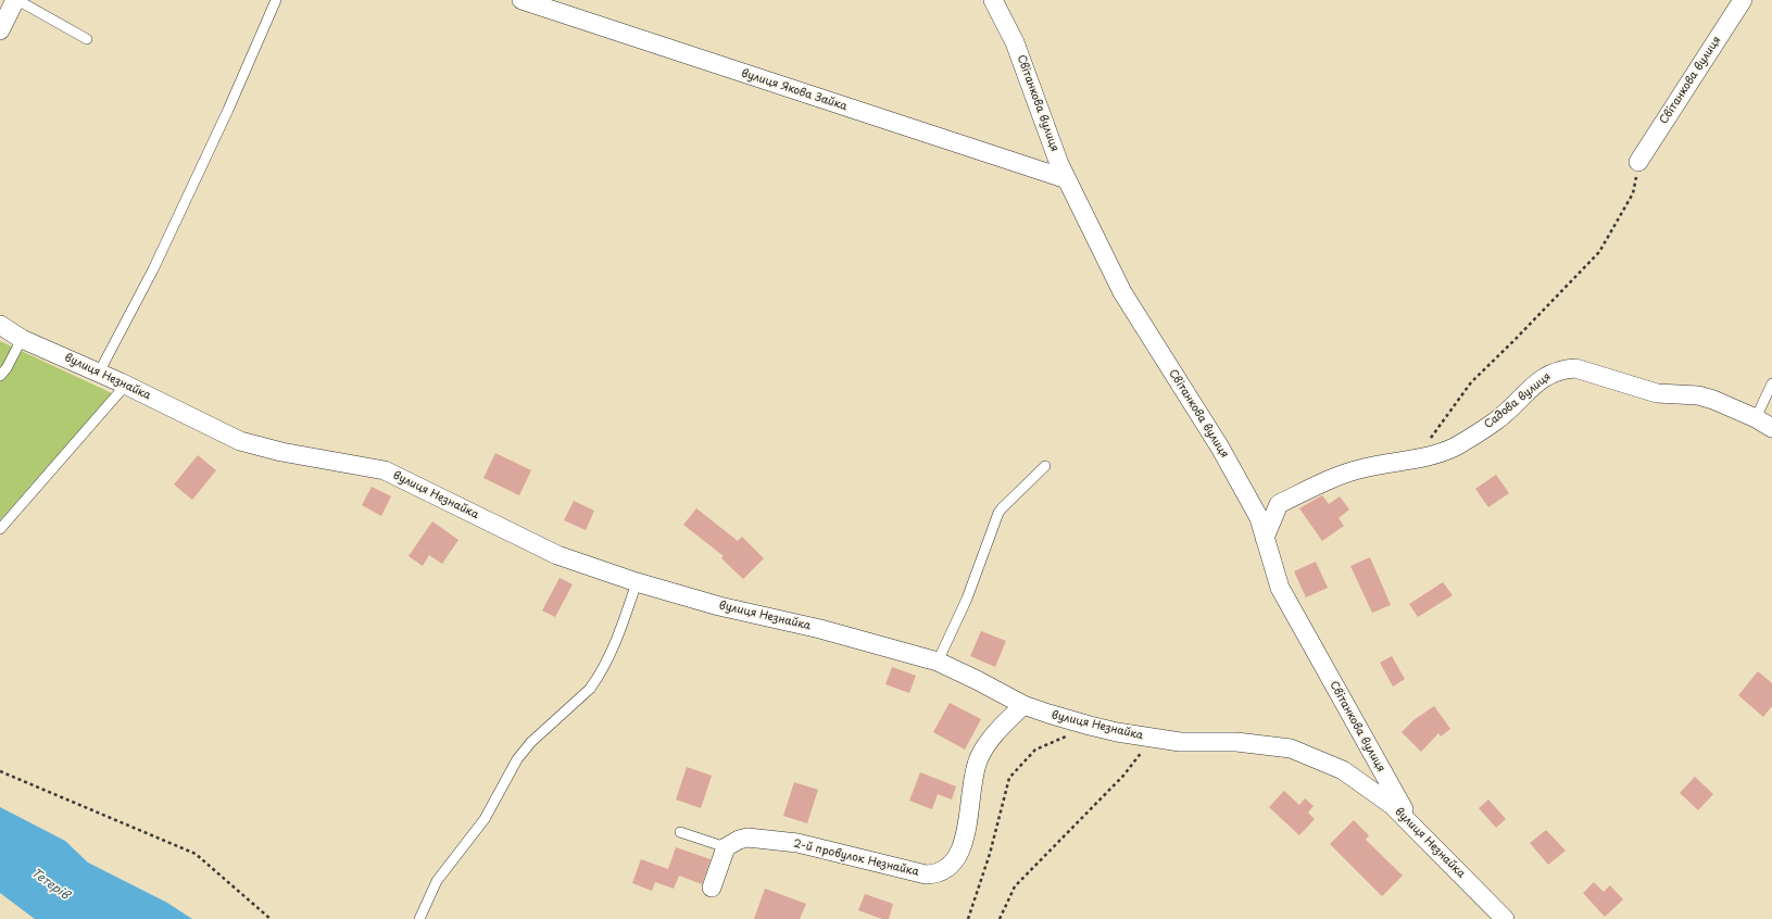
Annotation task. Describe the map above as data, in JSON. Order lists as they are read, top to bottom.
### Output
{
  "streets": {
    "street": [
      "Світанкова вулиця",
      "вулиця Якова Зайка",
      "вулиця Незнайка",
      "Садова вулиця",
      "2-й провулок Незнайка"
    ]
  },
  "crossings": [
    ["Світанкова вулиця", "вулиця Якова Зайка"],
    ["Світанкова вулиця", "вулиця Незнайка"],
    ["Світанкова вулиця", "Садова вулиця"],
    ["вулиця Незнайка", "2-й провулок Незнайка"]
  ],
  "water": ["Тетерів"]
}
